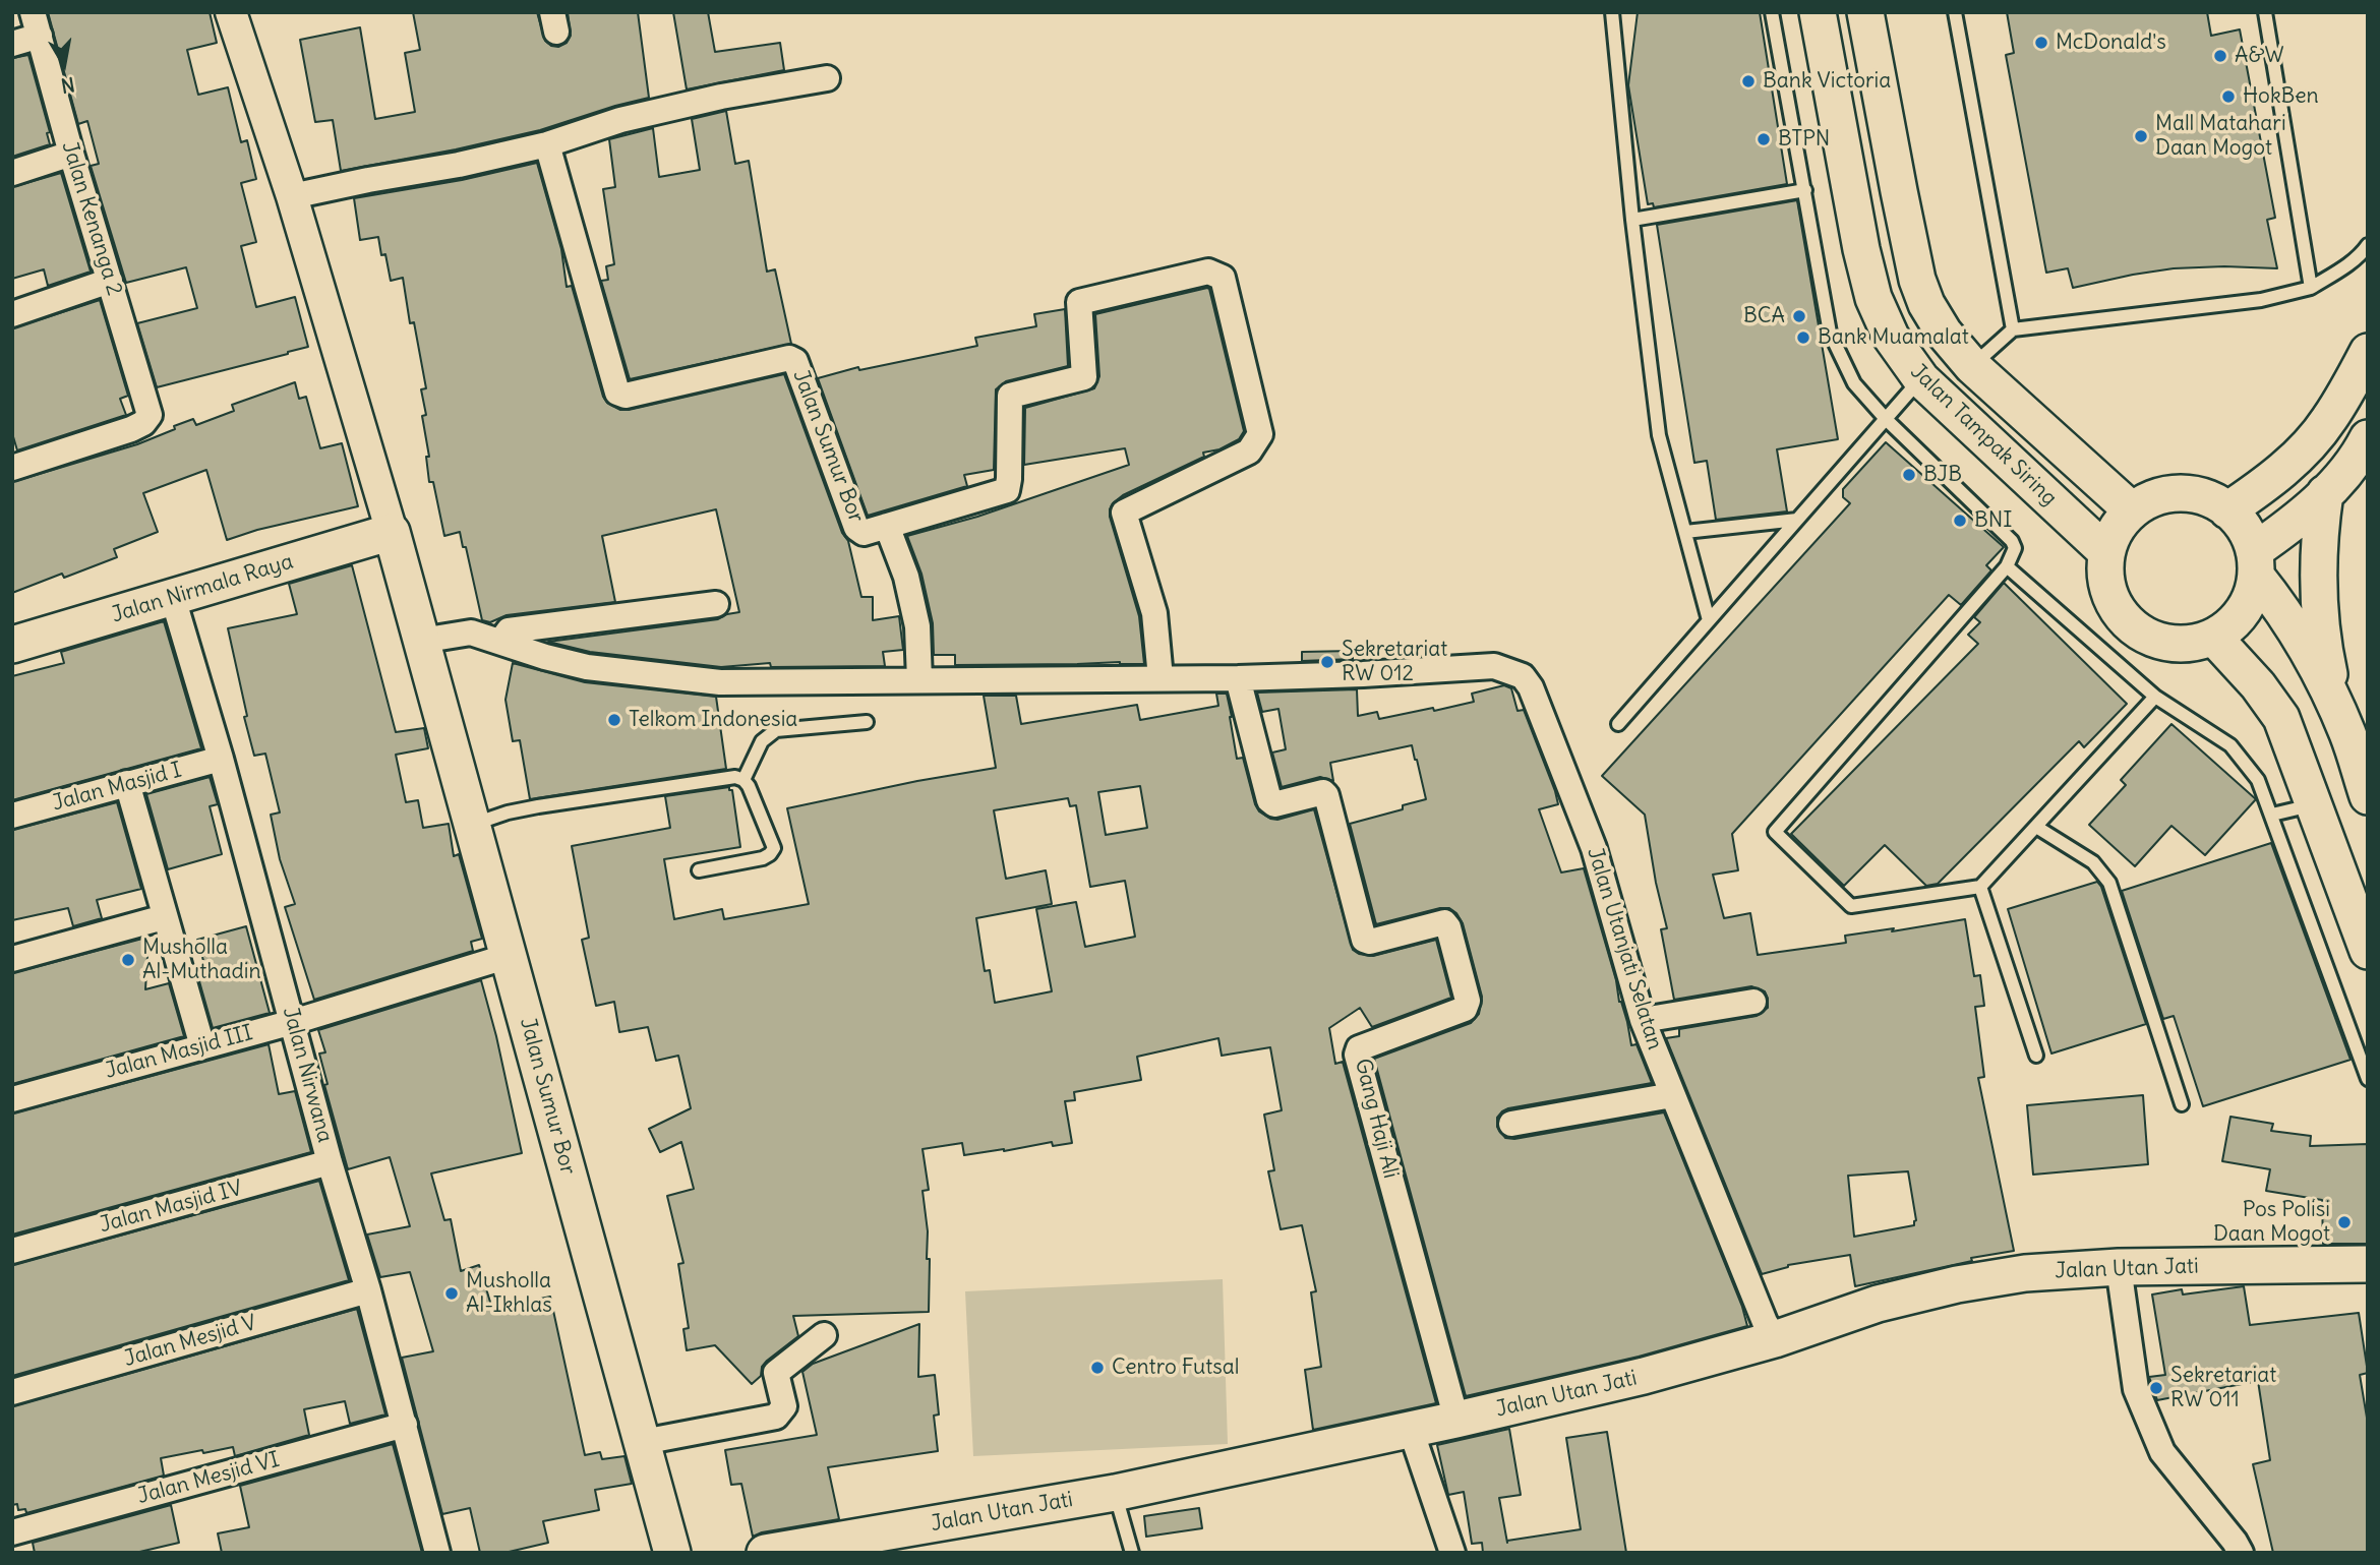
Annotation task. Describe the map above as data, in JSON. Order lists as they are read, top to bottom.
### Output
{
  "streets": {
    "main road": [
      "Jalan Tampak Siring",
      "Jalan Sumur Bor",
      "Jalan Nirmala Raya",
      "Jalan Utan Jati"
    ],
    "street": [
      "Jalan Kenanga 2",
      "Jalan Masjid I",
      "Jalan Utanjati Selatan",
      "Jalan Masjid III",
      "Jalan Nirwana",
      "Gang Haji Ali",
      "Jalan Masjid IV",
      "Jalan Mesjid V",
      "Jalan Mesjid VI"
    ]
  },
  "crossings": [
    ["Jalan Sumur Bor", "Jalan Nirmala Raya"],
    ["Jalan Sumur Bor", "Jalan Masjid III"],
    ["Jalan Nirmala Raya", "Jalan Nirwana"],
    ["Jalan Masjid I", "Jalan Nirwana"],
    ["Jalan Utanjati Selatan", "Gang Haji Ali"],
    ["Jalan Utanjati Selatan", "Jalan Utan Jati"],
    ["Jalan Masjid III", "Jalan Nirwana"],
    ["Jalan Nirwana", "Jalan Masjid IV"],
    ["Jalan Nirwana", "Jalan Mesjid V"],
    ["Jalan Nirwana", "Jalan Mesjid VI"],
    ["Gang Haji Ali", "Jalan Utan Jati"]
  ],
  "places": [
    "McDonald's",
    "A&W",
    "Bank Victoria",
    "HokBen",
    "Mall Matahari Daan Mogot",
    "BTPN",
    "BCA",
    "Bank Muamalat",
    "BJB",
    "BNI",
    "Sekretariat RW 012",
    "Telkom Indonesia",
    "Musholla Al-Muthadin",
    "Pos Polisi Daan Mogot",
    "Musholla Al-Ikhlas",
    "Centro Futsal",
    "Sekretariat RW 011"
  ],
  "north": "bottom"
}
